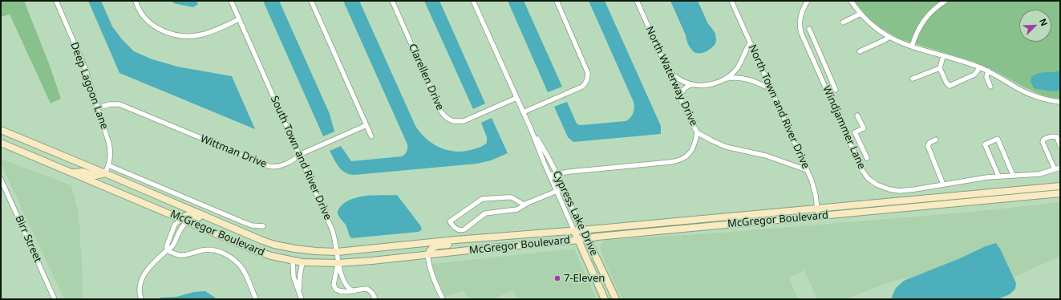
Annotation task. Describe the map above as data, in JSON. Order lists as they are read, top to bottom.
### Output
{
  "streets": {
    "main road": ["Cypress Lake Drive", "McGregor Boulevard"],
    "street": [
      "North Waterway Drive",
      "Clarellen Drive",
      "Deep Lagoon Lane",
      "North Town and River Drive",
      "Windjammer Lane",
      "Wittman Drive",
      "South Town and River Drive",
      "Birr Street"
    ]
  },
  "crossings": [
    ["North Waterway Drive", "North Town and River Drive"],
    ["Clarellen Drive", "Cypress Lake Drive"],
    ["Deep Lagoon Lane", "Wittman Drive"],
    ["Deep Lagoon Lane", "McGregor Boulevard"],
    ["North Town and River Drive", "McGregor Boulevard"],
    ["Wittman Drive", "South Town and River Drive"],
    ["South Town and River Drive", "McGregor Boulevard"],
    ["Cypress Lake Drive", "McGregor Boulevard"]
  ],
  "places": ["7-Eleven"],
  "north": "top right"
}
